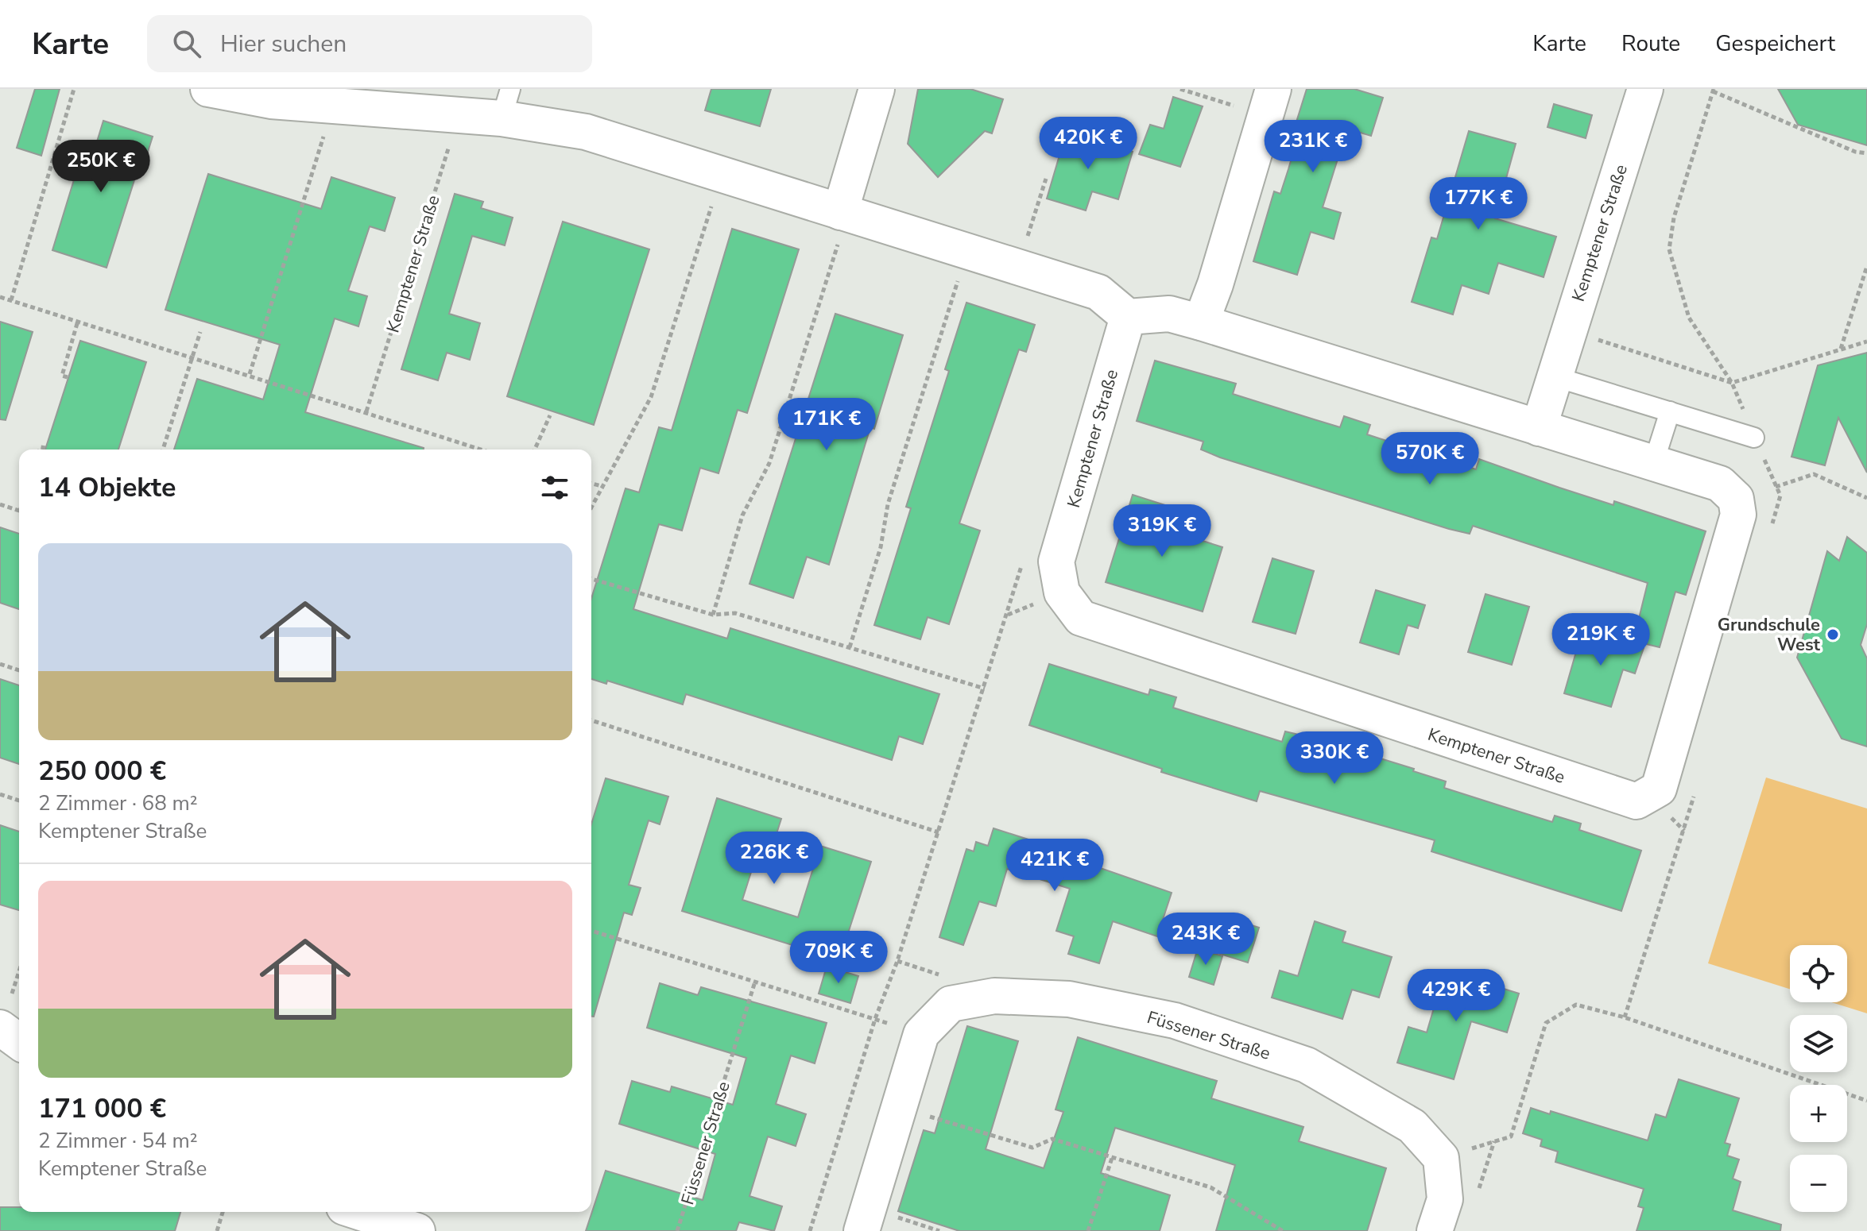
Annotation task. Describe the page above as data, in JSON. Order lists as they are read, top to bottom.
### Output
{
  "streets": {
    "street": ["Kemptener Straße", "Füssener Straße"]
  },
  "places": ["Grundschule West"],
  "page": {
    "header": "Karte",
    "search": "Hier suchen",
    "nav": ["Karte", "Route", "Gespeichert"],
    "price": [
      "420K €",
      "231K €",
      "250K €",
      "177K €",
      "171K €",
      "570K €",
      "319K €",
      "219K €",
      "330K €",
      "226K €",
      "421K €",
      "243K €",
      "709K €",
      "429K €"
    ],
    "heading": "14 Objekte",
    "list": [
      {
        "name": "250 000 €",
        "note": "2 Zimmer · 68 m² · Kemptener Straße"
      },
      {
        "name": "171 000 €",
        "note": "2 Zimmer · 54 m² · Kemptener Straße"
      }
    ],
    "map_buttons": ["+", "−"]
  }
}
